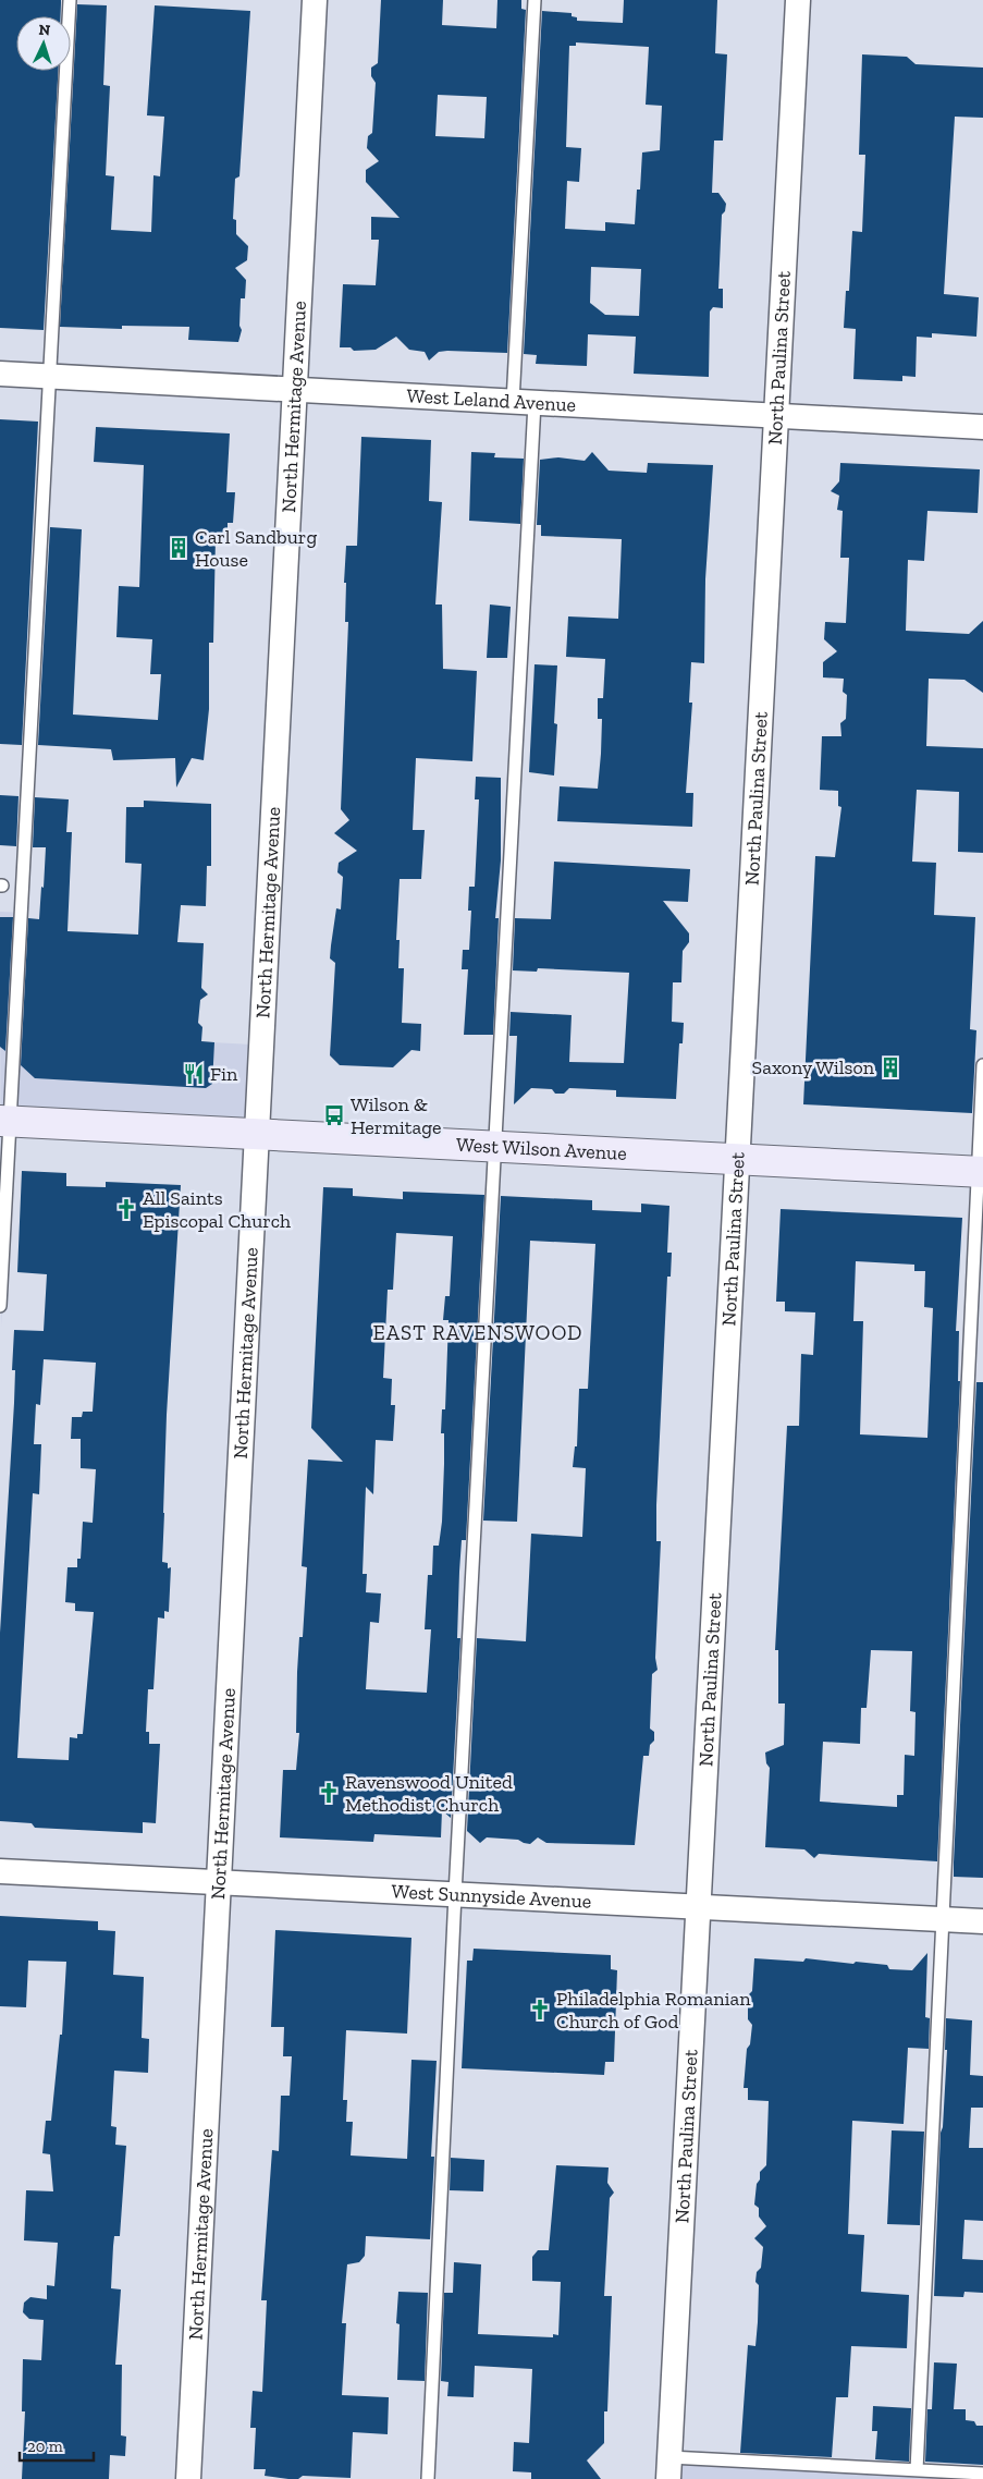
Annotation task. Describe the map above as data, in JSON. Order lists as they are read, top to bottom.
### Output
{
  "streets": {
    "street": [
      "North Paulina Street",
      "West Leland Avenue",
      "North Hermitage Avenue",
      "West Wilson Avenue",
      "West Sunnyside Avenue"
    ]
  },
  "crossings": [
    ["North Paulina Street", "West Leland Avenue"],
    ["North Paulina Street", "West Wilson Avenue"],
    ["North Paulina Street", "West Sunnyside Avenue"],
    ["West Leland Avenue", "North Hermitage Avenue"],
    ["North Hermitage Avenue", "West Wilson Avenue"],
    ["North Hermitage Avenue", "West Sunnyside Avenue"]
  ],
  "districts": ["EAST RAVENSWOOD"],
  "places": {
    "building": ["Carl Sandburg House", "Saxony Wilson"],
    "restaurant": ["Fin"],
    "bus stop": ["Wilson & Hermitage"],
    "church": ["All Saints Episcopal Church", "Ravenswood United Methodist Church", "Philadelphia Romanian Church of God"]
  },
  "scale_bar": "20 m",
  "north": "top"
}
